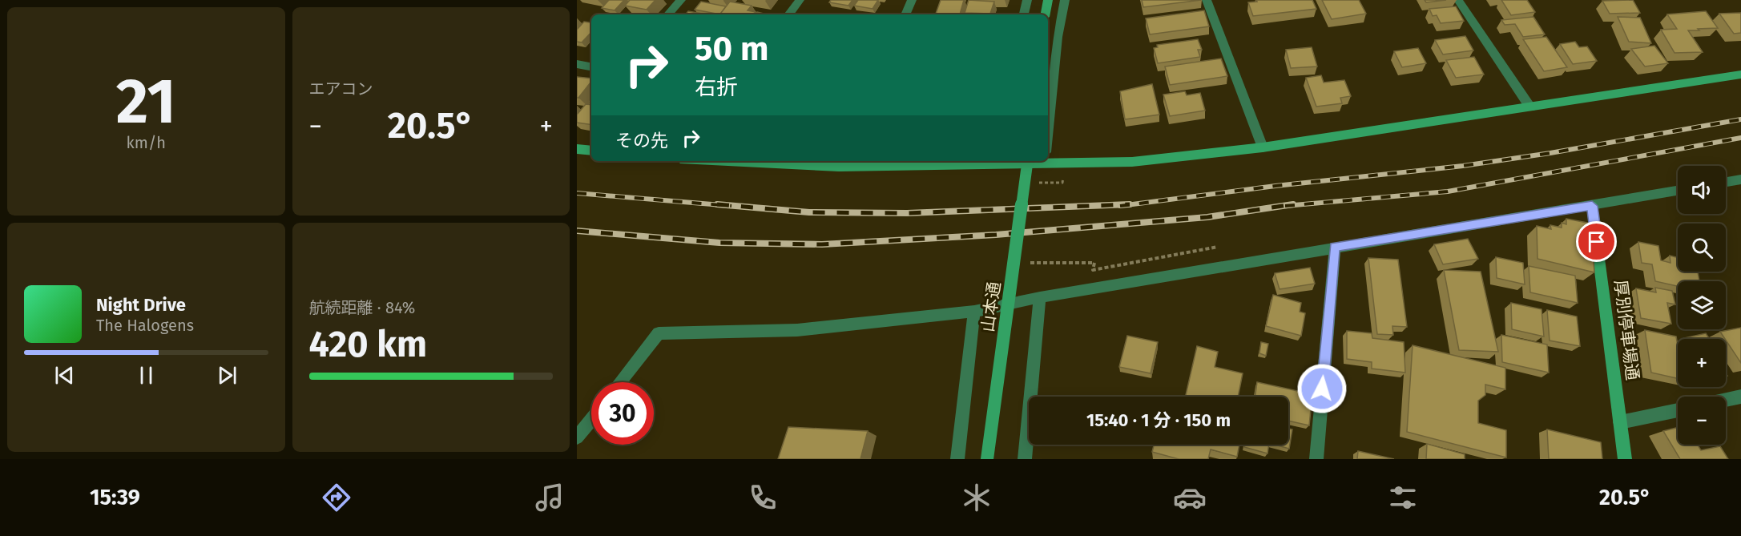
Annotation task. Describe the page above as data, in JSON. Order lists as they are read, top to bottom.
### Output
{
  "streets": {
    "street": ["山本通", "厚別停車場通"]
  },
  "page": {
    "tile": [
      ["21", "km/h"],
      "エアコン",
      ["航続距離 · 84%", "420 km"]
    ],
    "turn": ["50 m", "右折"],
    "heat": ["−", "20.5°", "+"],
    "then": "その先",
    "map_buttons": ["+", "−"],
    "song": ["Night Drive", "The Halogens"],
    "limit": "30",
    "trip": "15:40 · 1 分 · 150 m",
    "tabs": ["15:39", "20.5°"]
  }
}
